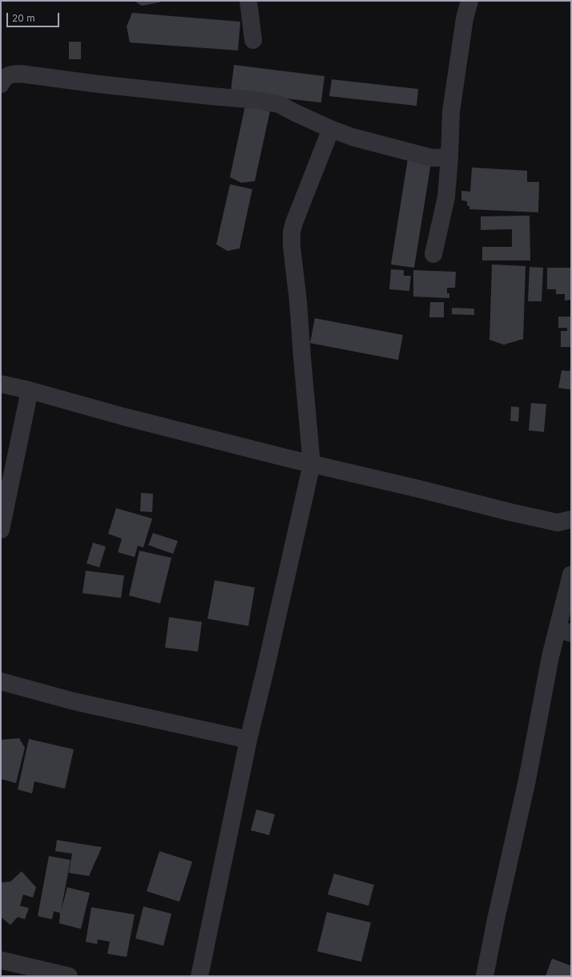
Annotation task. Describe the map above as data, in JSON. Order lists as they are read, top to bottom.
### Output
{
  "scale_bar": "20 m"
}
